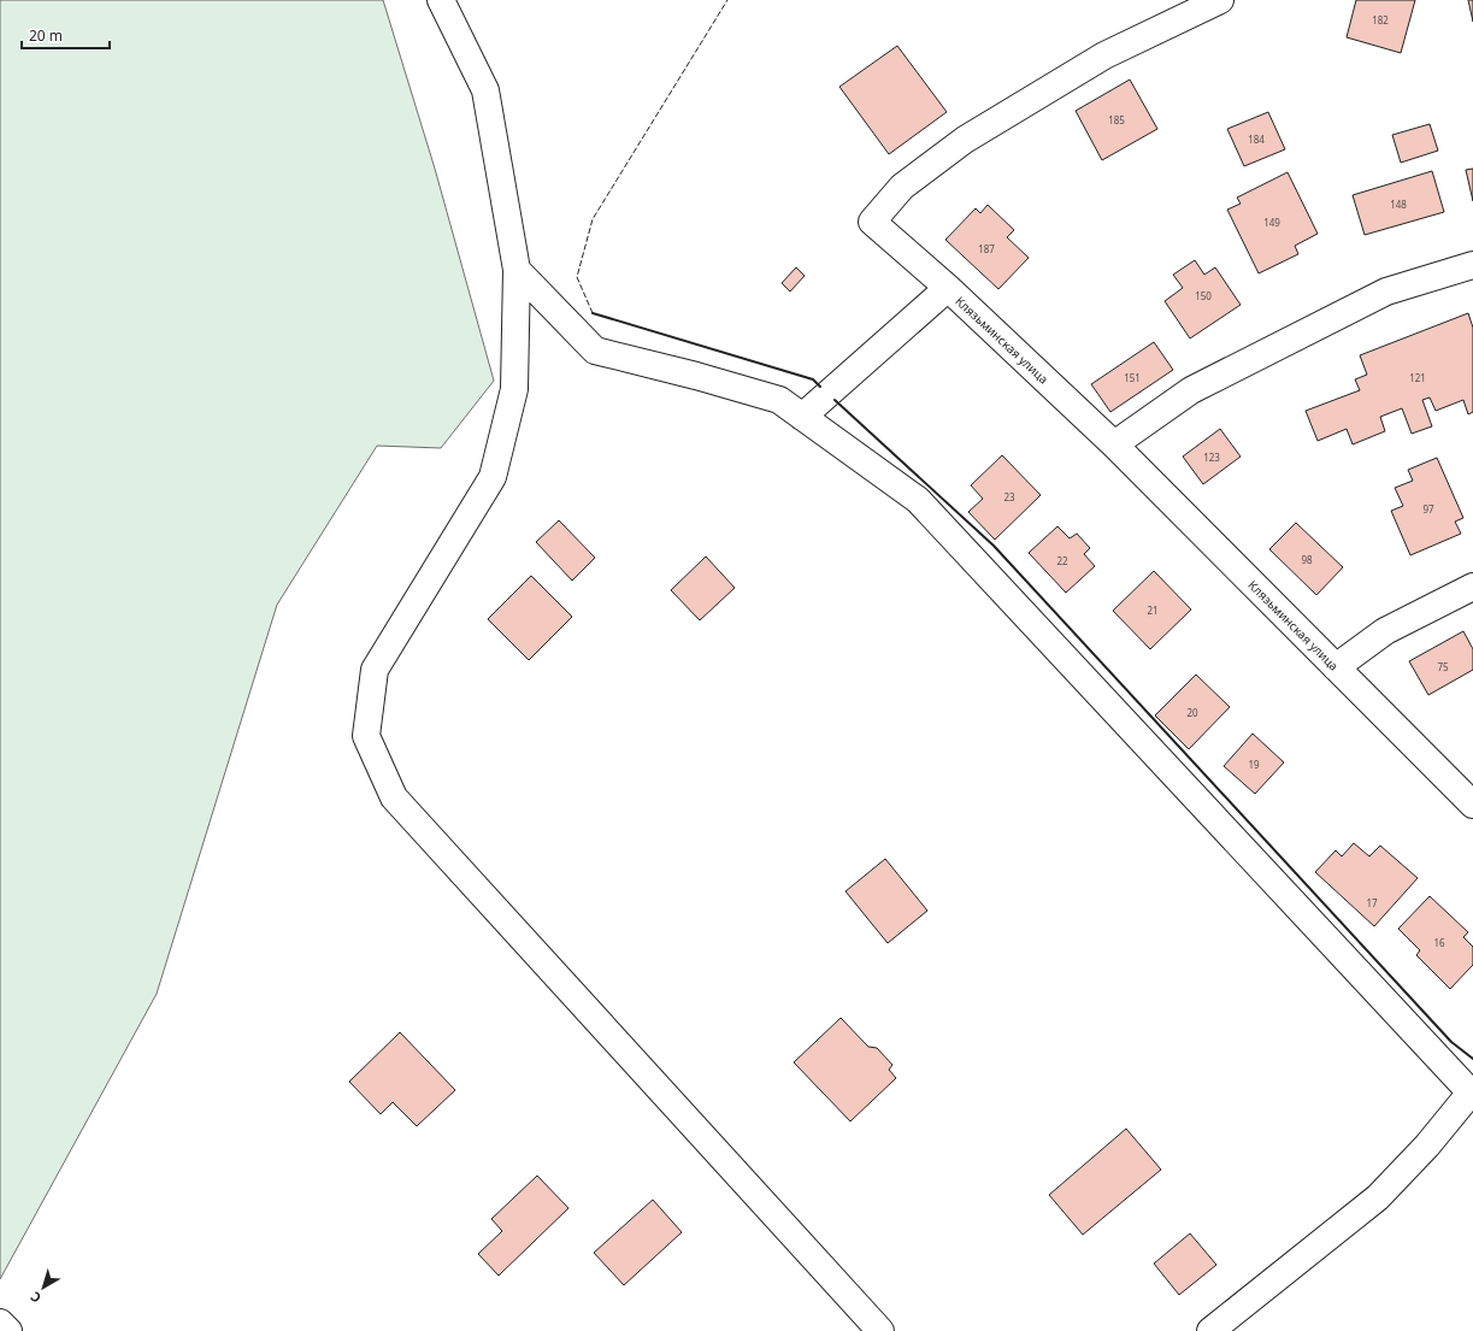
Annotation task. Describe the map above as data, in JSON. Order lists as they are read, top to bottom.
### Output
{
  "streets": {
    "street": ["Клязьминская улица"]
  },
  "house_numbers": [
    "182",
    "185",
    "184",
    "148",
    "149",
    "187",
    "150",
    "151",
    "121",
    "123",
    "23",
    "97",
    "98",
    "22",
    "21",
    "75",
    "20",
    "19",
    "17",
    "16"
  ],
  "scale_bar": "20 m",
  "north": "bottom left"
}
